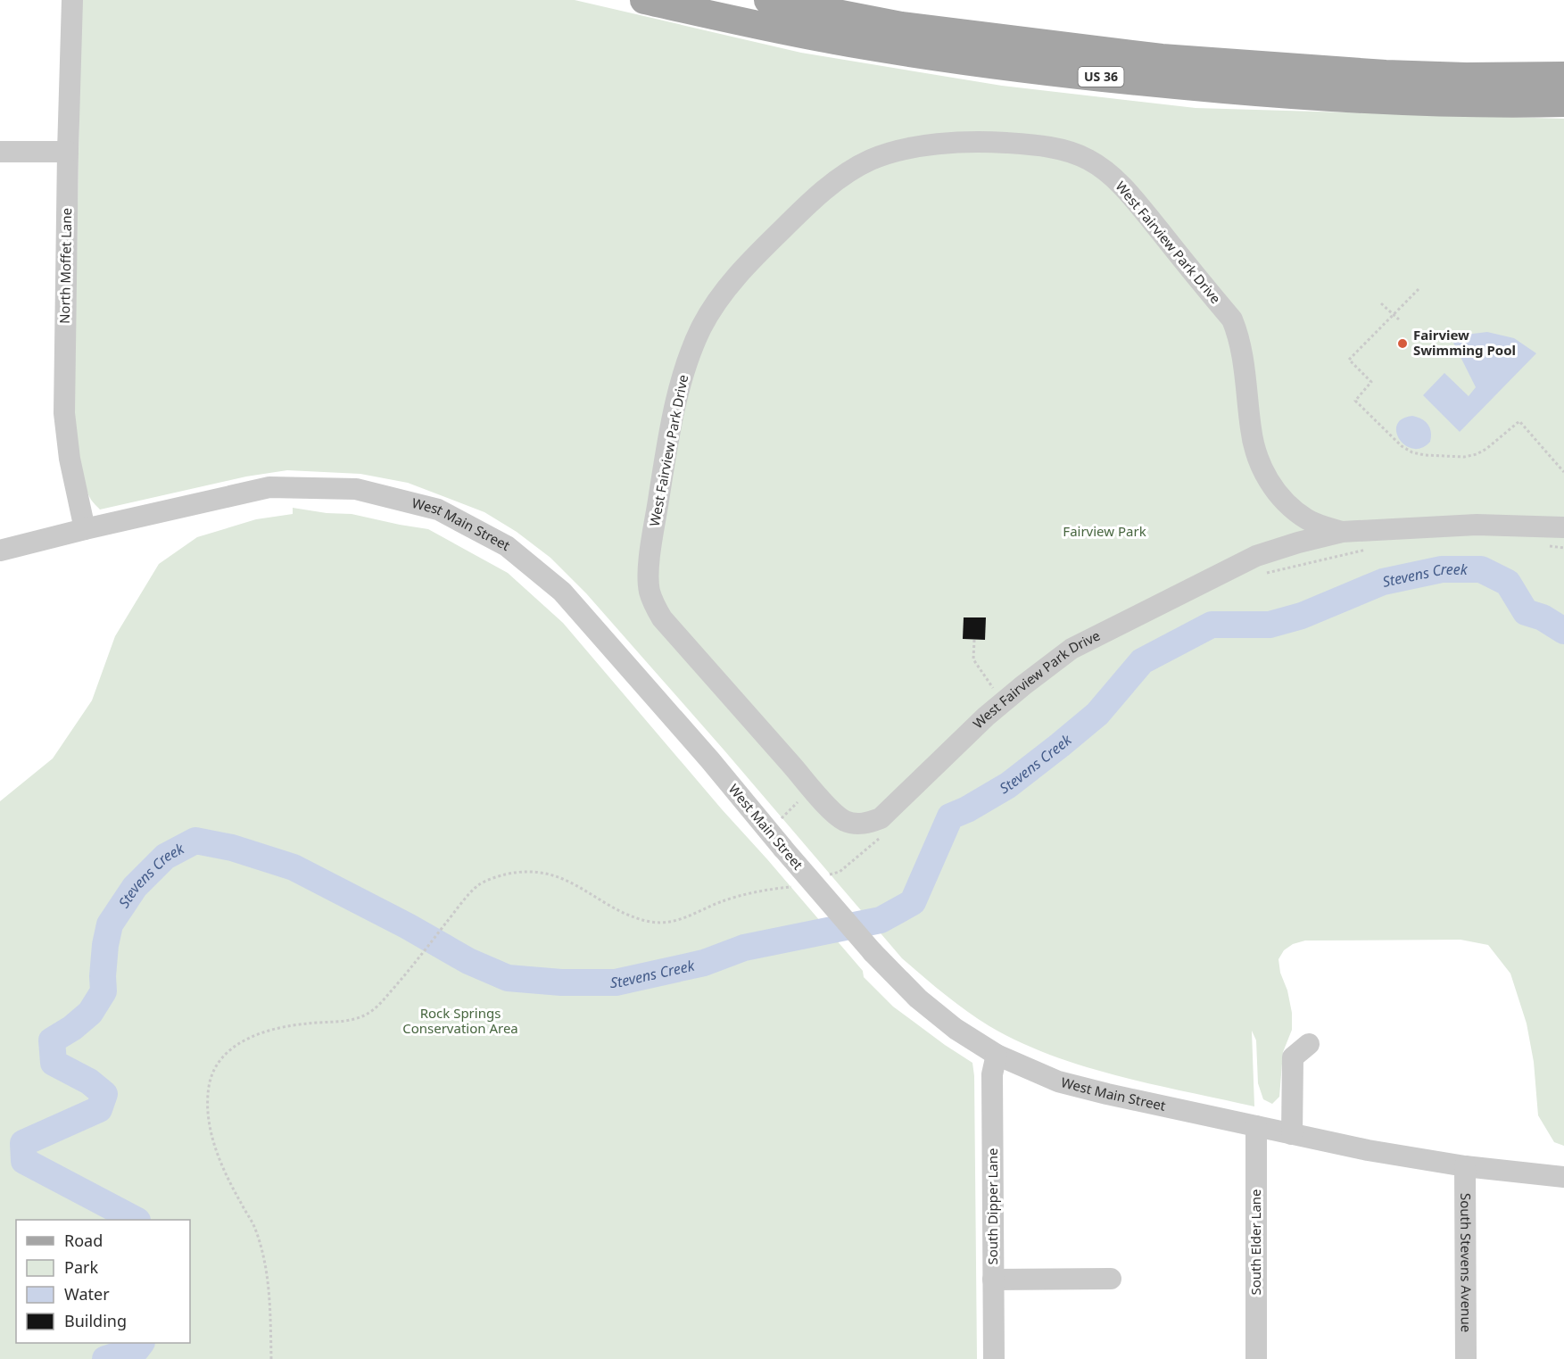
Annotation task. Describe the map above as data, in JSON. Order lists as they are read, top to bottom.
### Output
{
  "streets": {
    "main road": ["US 36"],
    "street": [
      "West Fairview Park Drive",
      "North Moffet Lane",
      "West Main Street",
      "South Dipper Lane",
      "South Elder Lane",
      "South Stevens Avenue"
    ]
  },
  "crossings": [
    ["North Moffet Lane", "West Main Street"],
    ["West Main Street", "South Dipper Lane"],
    ["West Main Street", "South Elder Lane"],
    ["West Main Street", "South Stevens Avenue"]
  ],
  "water": ["Stevens Creek"],
  "parks": ["Fairview Park", "Rock Springs Conservation Area"],
  "places": ["Fairview Swimming Pool"],
  "legend": [
    "Road",
    "Park",
    "Water",
    "Building"
  ]
}
